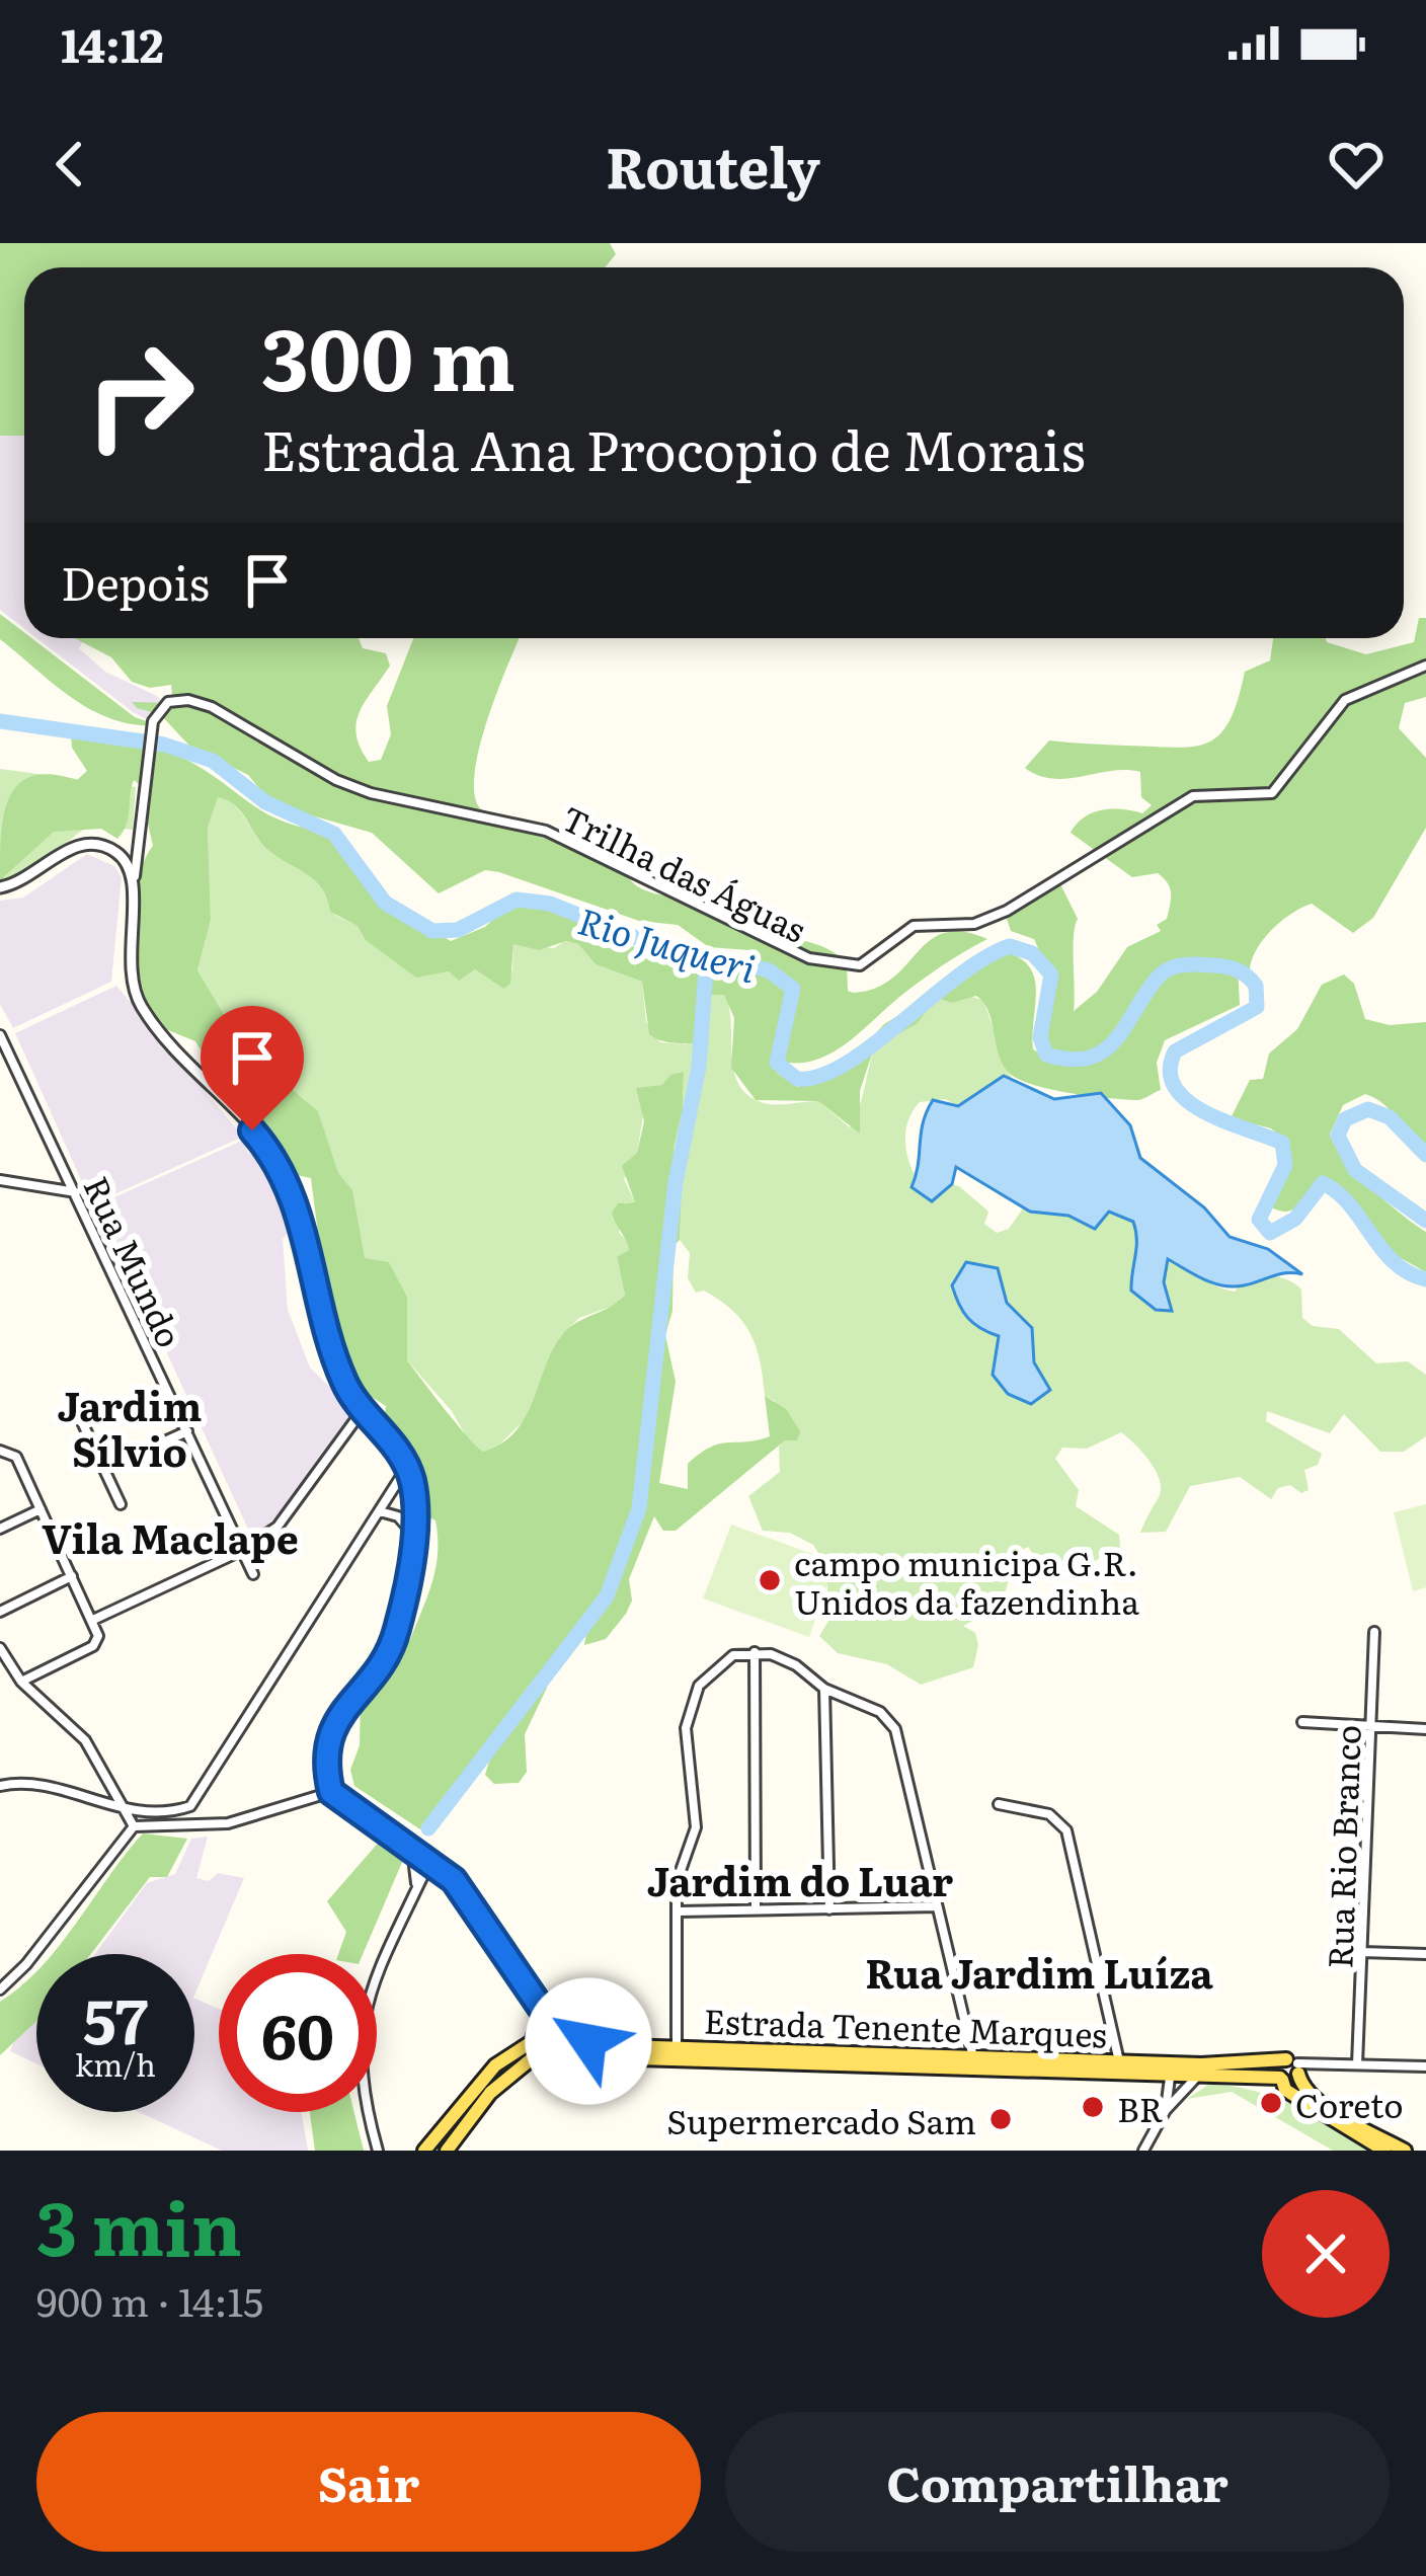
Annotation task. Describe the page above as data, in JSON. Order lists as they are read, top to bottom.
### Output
{
  "streets": {
    "main road": ["Estrada Tenente Marques"],
    "street": ["Trilha das Águas", "Rua Mundo", "Rua Rio Branco"]
  },
  "districts": [
    "Jardim Sílvio",
    "Vila Maclape",
    "Jardim do Luar",
    "Rua Jardim Luíza"
  ],
  "water": ["Rio Juqueri"],
  "places": [
    "campo municipa G.R. Unidos da fazendinha",
    "Coreto",
    "BR",
    "Supermercado Sam"
  ],
  "page": {
    "status": "14:12",
    "header": "Routely",
    "turn": ["300 m", "Estrada Ana Procopio de Morais"],
    "then": "Depois",
    "speed": "57 km/h",
    "limit": "60",
    "heading": ["3 min", "900 m · 14:15"],
    "buttons": ["Sair", "Compartilhar"]
  }
}
